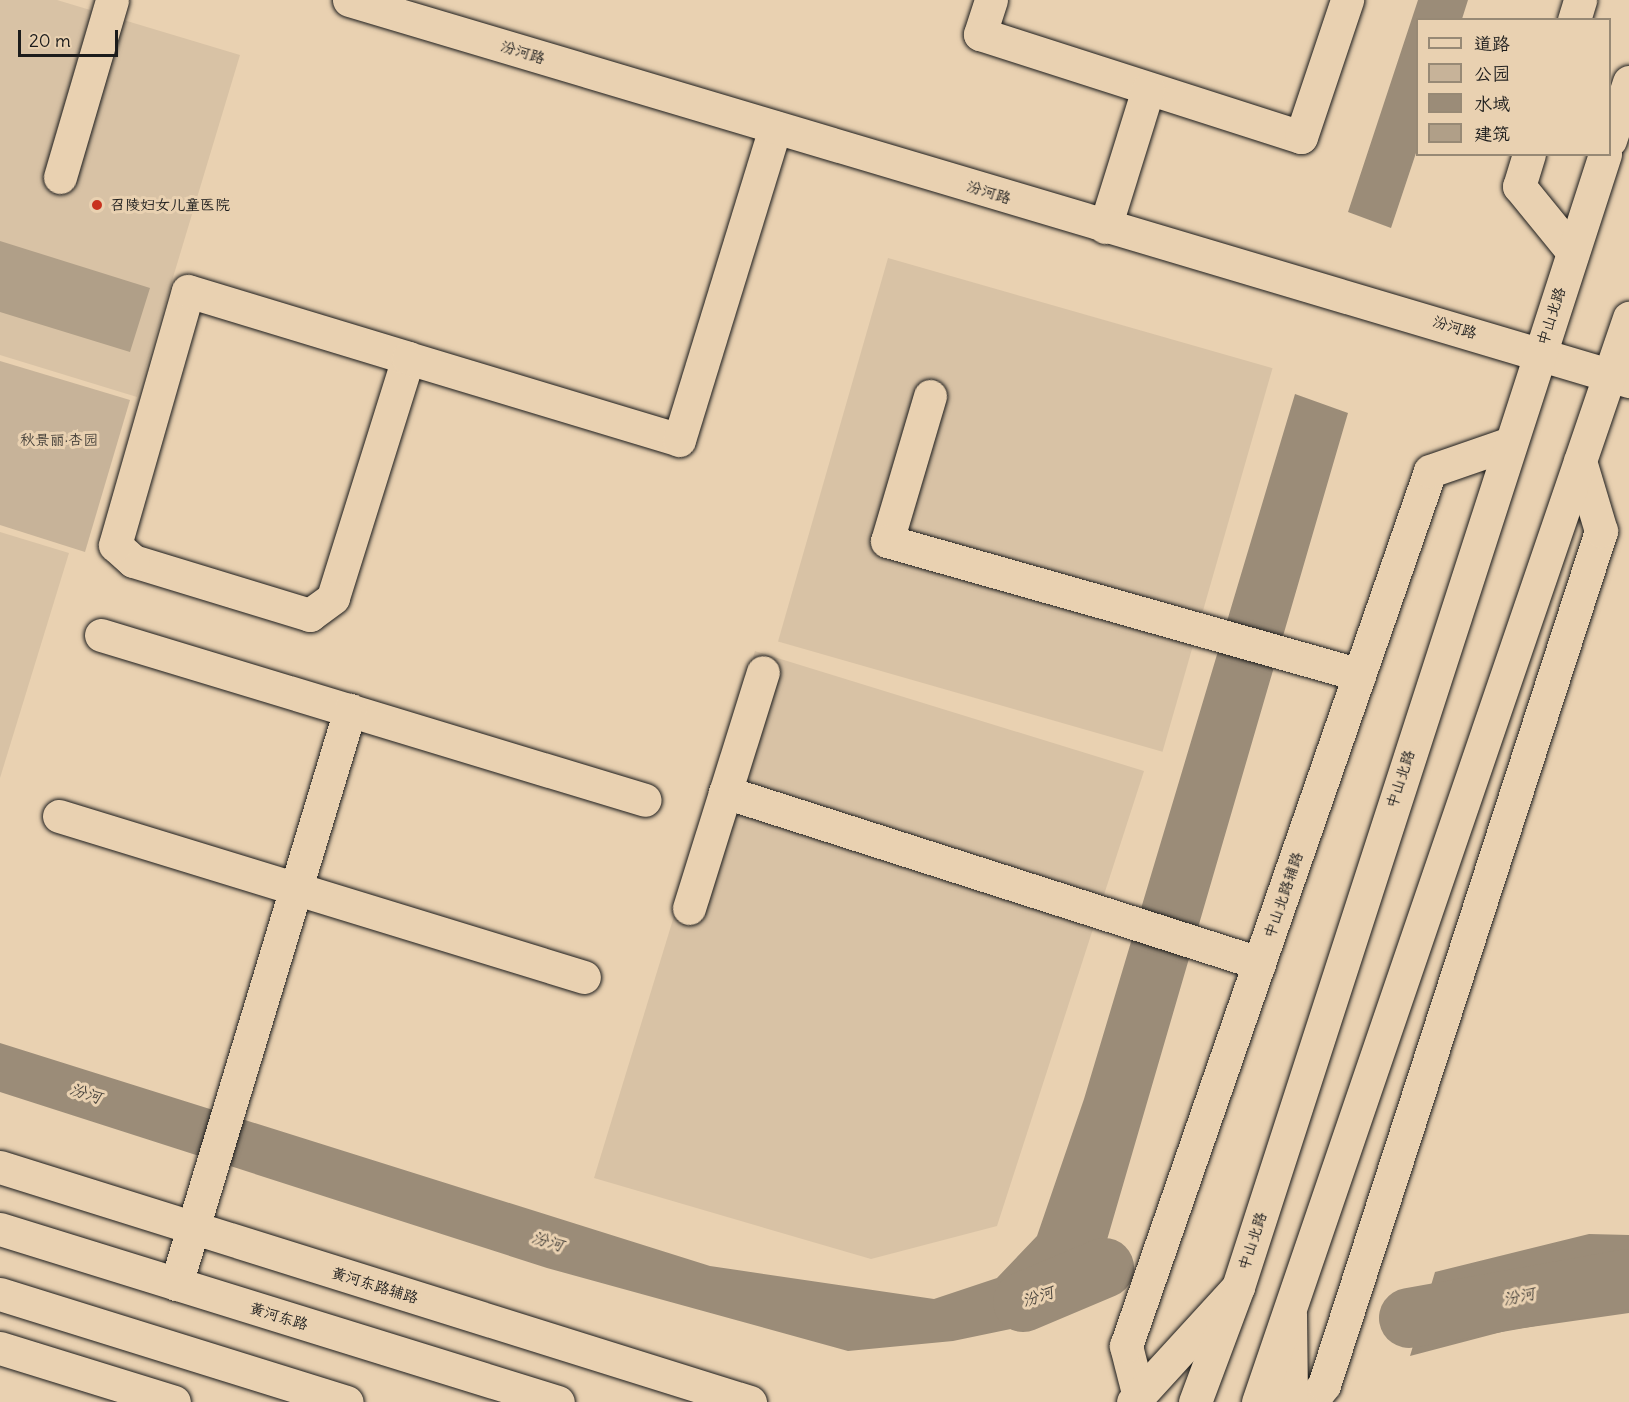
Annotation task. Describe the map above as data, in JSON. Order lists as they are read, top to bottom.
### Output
{
  "streets": {
    "street": [
      "汾河路",
      "中山北路",
      "中山北路辅路",
      "黄河东路辅路",
      "黄河东路"
    ]
  },
  "crossings": [
    ["汾河路", "中山北路"],
    ["中山北路", "中山北路辅路"]
  ],
  "water": ["汾河"],
  "parks": ["秋景丽·杏园"],
  "places": ["召陵妇女儿童医院"],
  "legend": [
    "道路",
    "公园",
    "水域",
    "建筑"
  ],
  "scale_bar": "20 m"
}
